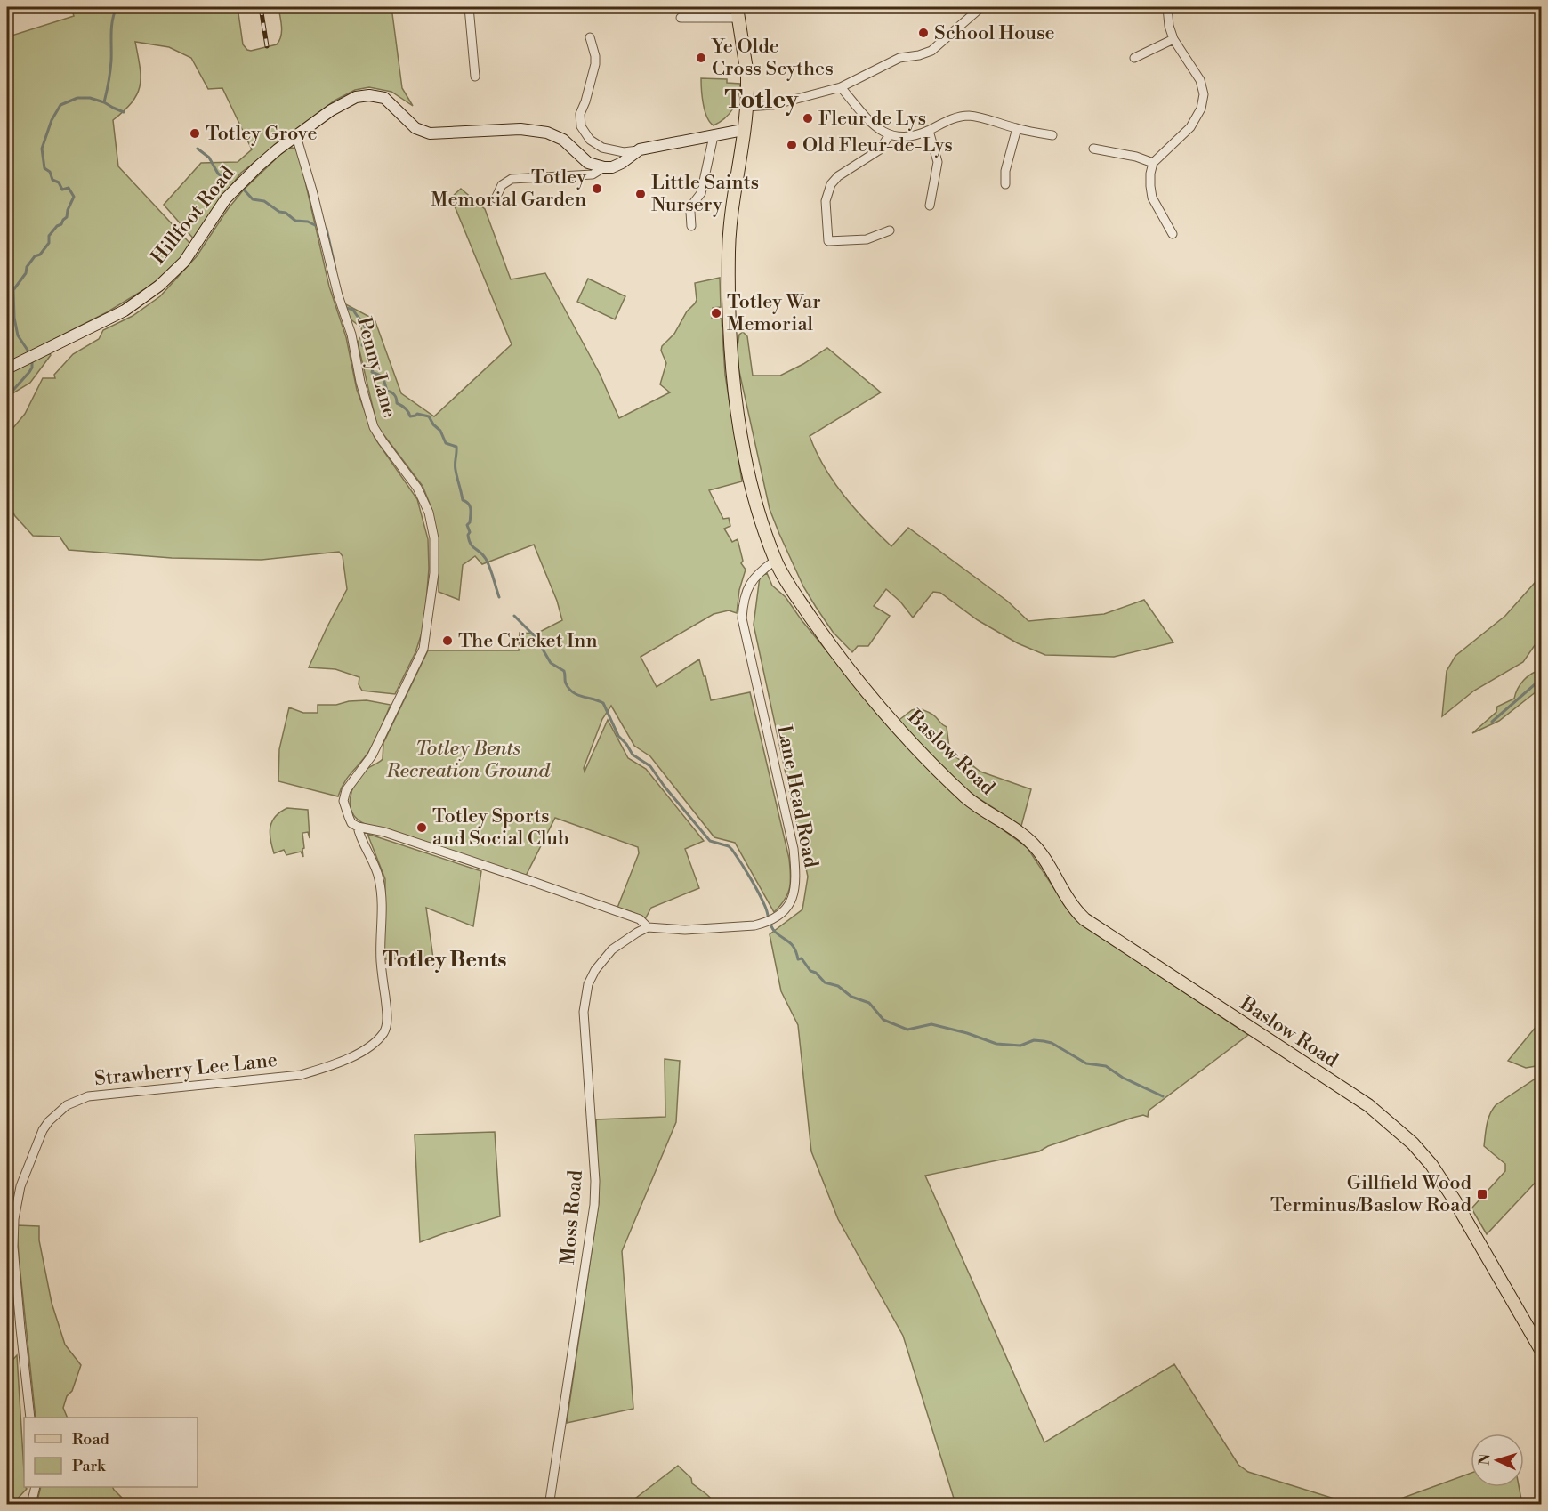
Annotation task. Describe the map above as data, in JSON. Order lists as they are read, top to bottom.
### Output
{
  "streets": {
    "main road": ["Baslow Road"],
    "street": [
      "Hillfoot Road",
      "Penny Lane",
      "Lane Head Road",
      "Strawberry Lee Lane",
      "Moss Road"
    ]
  },
  "crossings": [
    ["Hillfoot Road", "Penny Lane"],
    ["Penny Lane", "Strawberry Lee Lane"],
    ["Baslow Road", "Lane Head Road"],
    ["Lane Head Road", "Moss Road"]
  ],
  "districts": ["Totley", "Totley Bents"],
  "parks": ["Totley Bents Recreation Ground"],
  "places": {
    "other": [
      "School House",
      "Ye Olde Cross Scythes",
      "Fleur de Lys",
      "Totley Grove",
      "Old Fleur-de-Lys",
      "Totley Memorial Garden",
      "Little Saints Nursery",
      "Totley War Memorial",
      "The Cricket Inn",
      "Totley Sports and Social Club"
    ],
    "transit": ["Gillfield Wood Terminus/Baslow Road"]
  },
  "legend": ["Road", "Park"],
  "north": "left"
}
